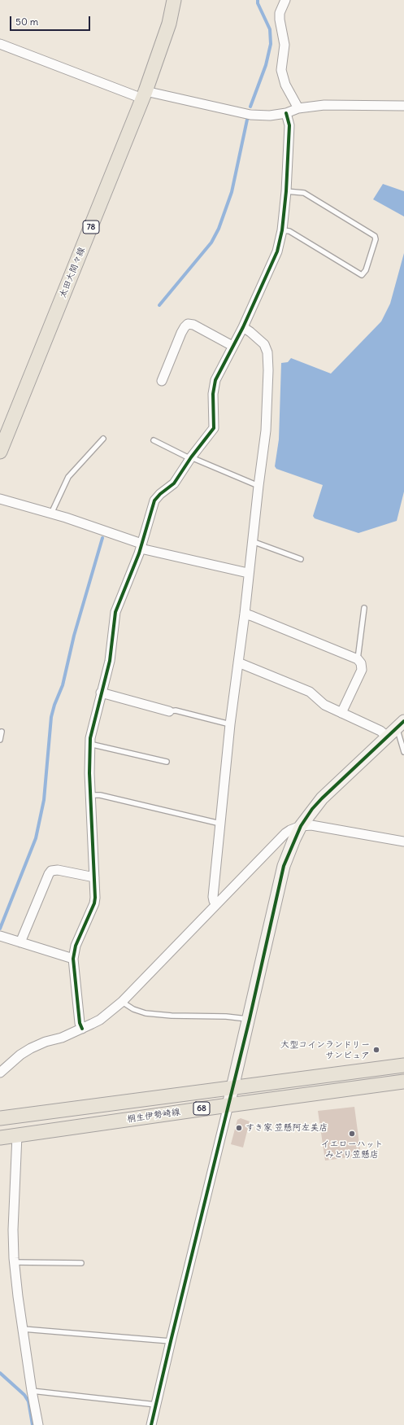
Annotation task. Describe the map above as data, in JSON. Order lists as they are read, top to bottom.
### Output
{
  "streets": {
    "main road": [
      "78",
      "太田大間々線",
      "68",
      "桐生伊勢崎線"
    ]
  },
  "places": ["大型コインランドリー サンピュア", "すき家 笠懸阿左美店", "イエローハット みどり笠懸店"],
  "scale_bar": "50 m"
}
